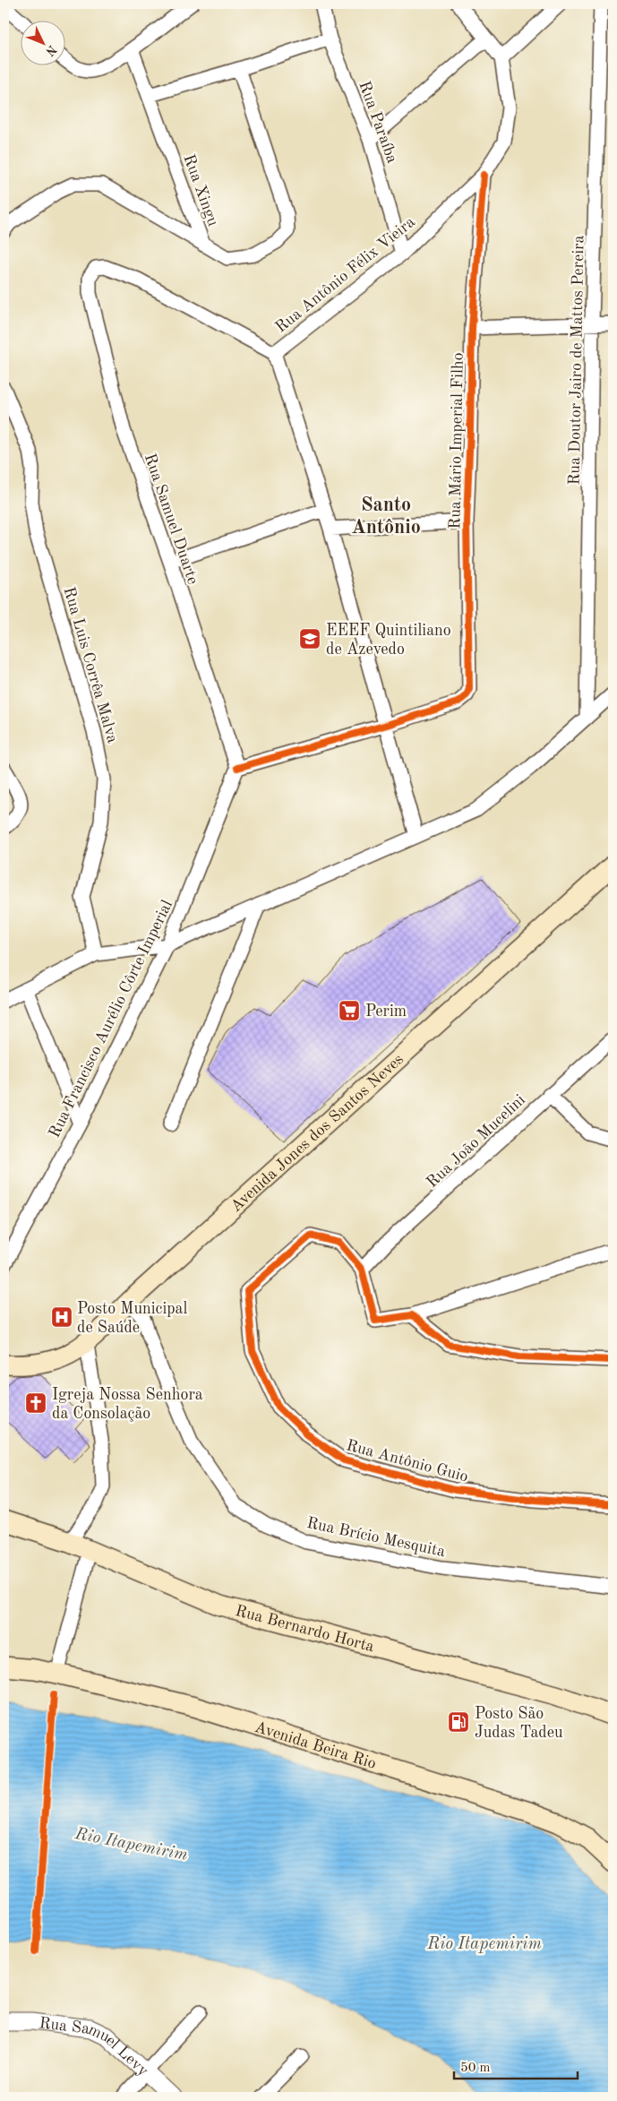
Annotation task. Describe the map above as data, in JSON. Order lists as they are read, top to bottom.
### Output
{
  "streets": {
    "main road": ["Avenida Jones dos Santos Neves", "Rua Bernardo Horta", "Avenida Beira Rio"],
    "street": [
      "Rua Paraíba",
      "Rua Xingu",
      "Rua Antônio Félix Vieira",
      "Rua Doutor Jairo de Mattos Pereira",
      "Rua Mário Imperial Filho",
      "Rua Samuel Duarte",
      "Rua Luis Corrêa Malva",
      "Rua Francisco Aurélio Côrte Imperial",
      "Rua João Mucelini",
      "Rua Antônio Guio",
      "Rua Brício Mesquita",
      "Rua Samuel Levy"
    ]
  },
  "crossings": [
    ["Rua Paraíba", "Rua Antônio Félix Vieira"],
    ["Rua Antônio Félix Vieira", "Rua Mário Imperial Filho"],
    ["Rua Antônio Félix Vieira", "Rua Samuel Duarte"],
    ["Rua Samuel Duarte", "Rua Francisco Aurélio Côrte Imperial"],
    ["Avenida Jones dos Santos Neves", "Rua Brício Mesquita"],
    ["Rua João Mucelini", "Rua Antônio Guio"]
  ],
  "districts": ["Santo Antônio"],
  "water": ["Rio Itapemirim"],
  "places": {
    "school or university": ["EEEF Quintiliano de Azevedo"],
    "supermarket": ["Perim"],
    "hospital": ["Posto Municipal de Saúde"],
    "church": ["Igreja Nossa Senhora da Consolação"],
    "fuel station": ["Posto São Judas Tadeu"]
  },
  "scale_bar": "50 m",
  "north": "bottom right"
}
